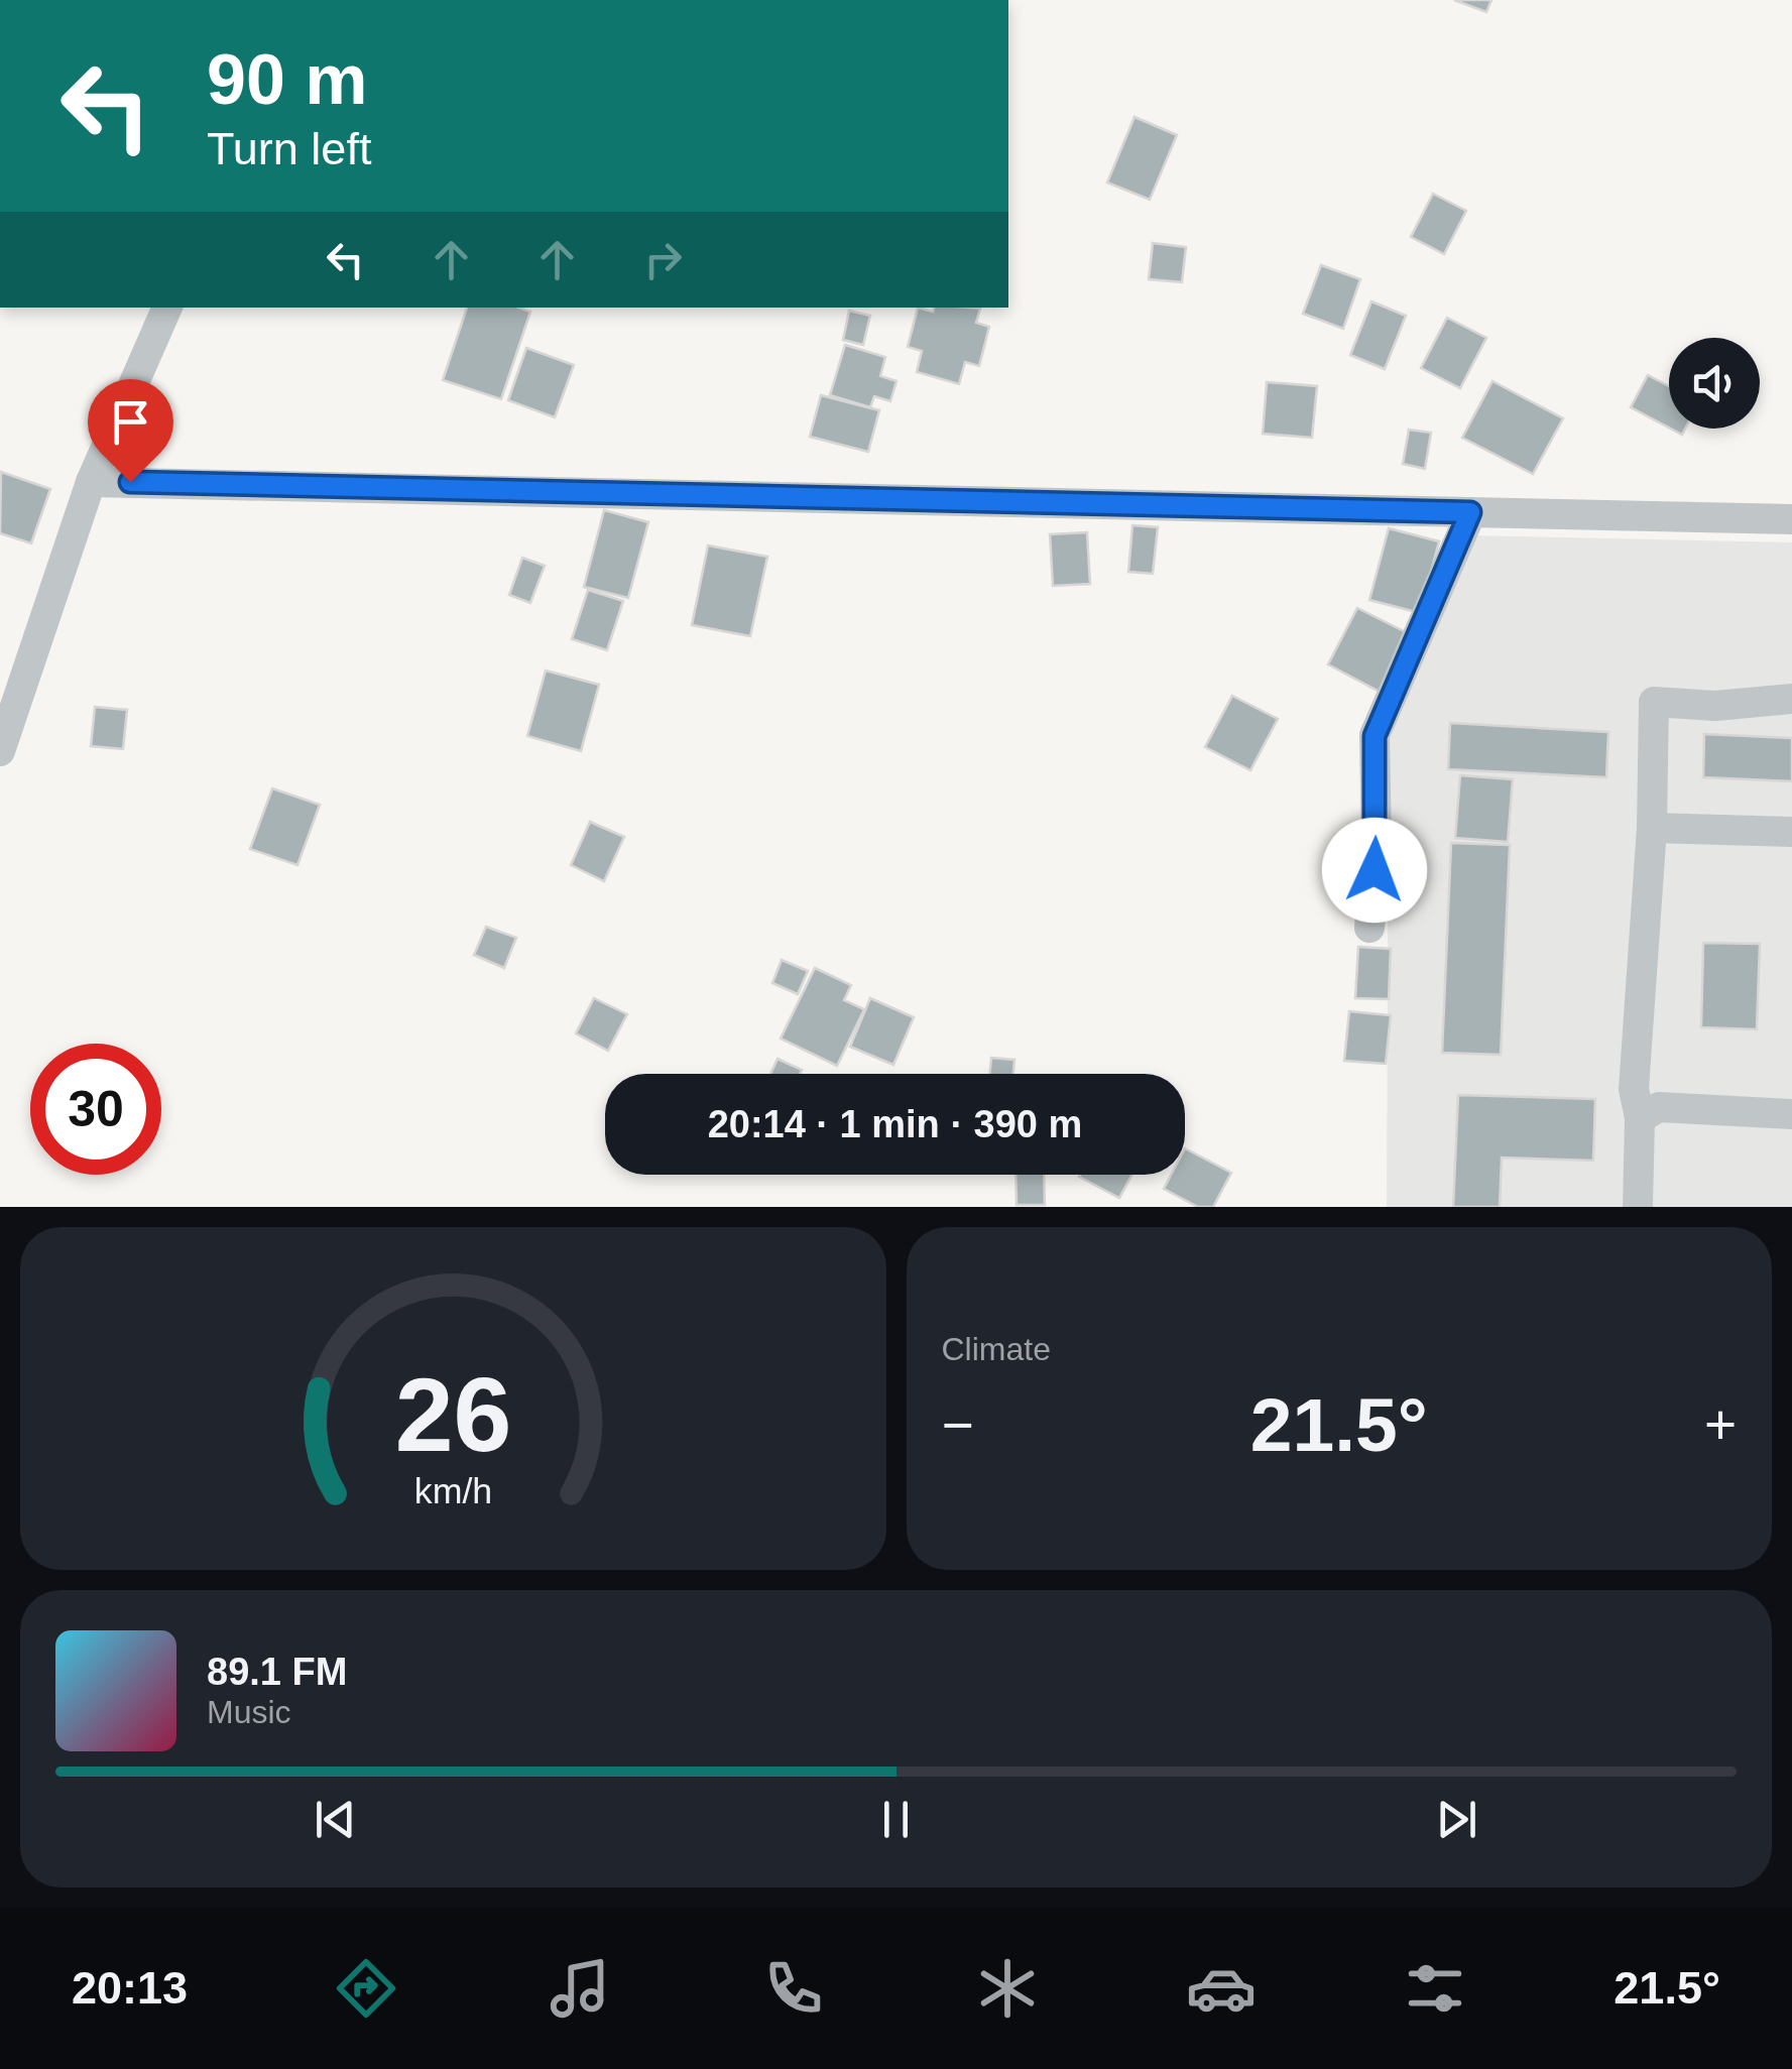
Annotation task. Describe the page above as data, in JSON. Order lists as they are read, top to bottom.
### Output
{
  "page": {
    "turn": ["90 m", "Turn left"],
    "limit": "30",
    "trip": "20:14 · 1 min · 390 m",
    "tile": "Climate",
    "heat": ["−", "21.5°", "+"],
    "song": ["89.1 FM", "Music"],
    "tabs": ["20:13", "21.5°"],
    "gauge": ["26", "km/h"]
  }
}
